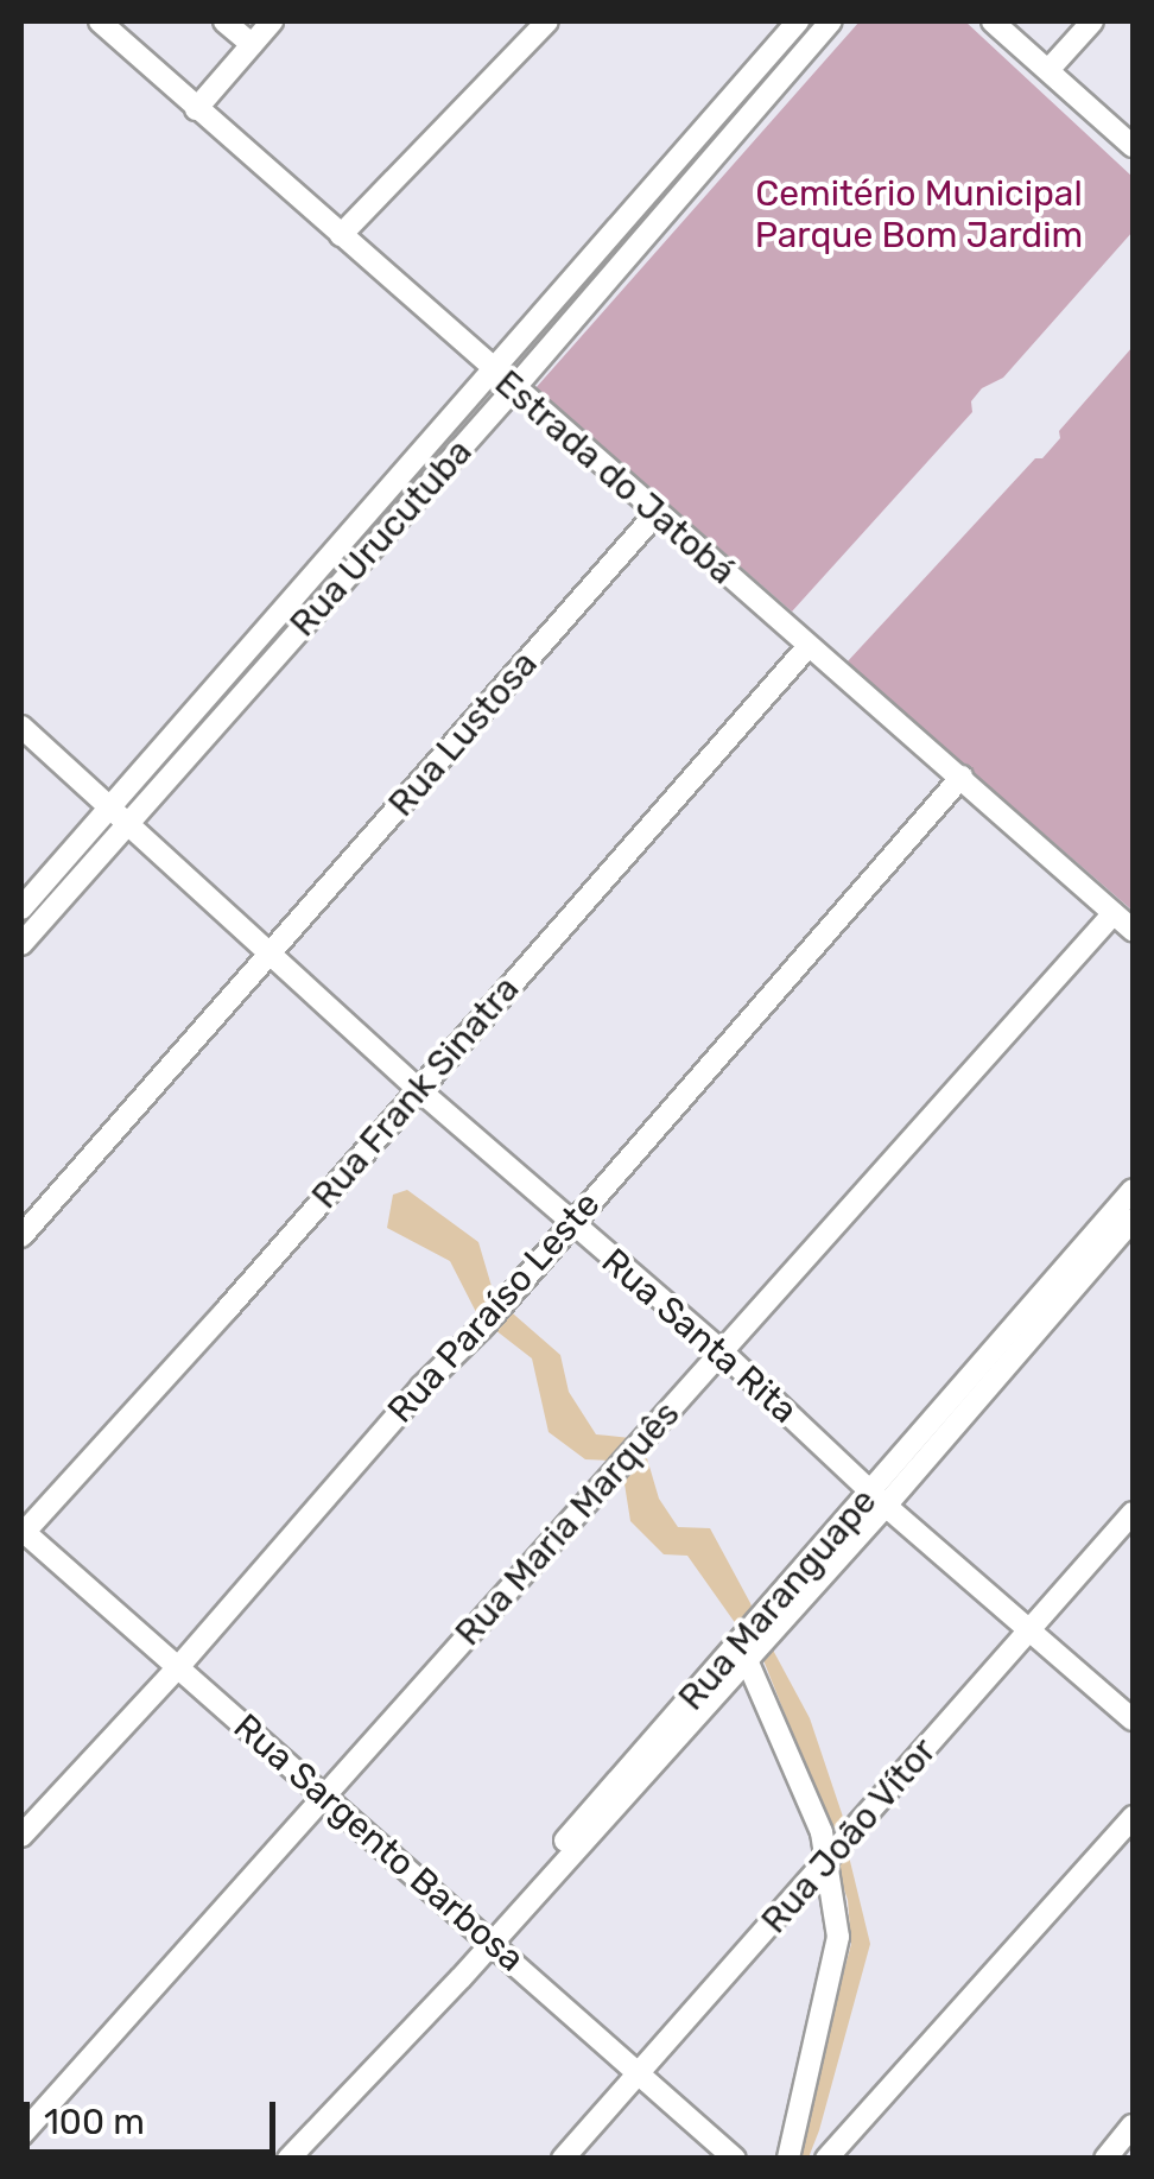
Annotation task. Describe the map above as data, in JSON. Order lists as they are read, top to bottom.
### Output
{
  "streets": {
    "street": [
      "Estrada do Jatobá",
      "Rua Urucutuba",
      "Rua Lustosa",
      "Rua Frank Sinatra",
      "Rua Paraíso Leste",
      "Rua Santa Rita",
      "Rua Maria Marquês",
      "Rua Maranguape",
      "Rua João Vítor",
      "Rua Sargento Barbosa"
    ]
  },
  "crossings": [
    ["Estrada do Jatobá", "Rua Urucutuba"],
    ["Estrada do Jatobá", "Rua Lustosa"],
    ["Estrada do Jatobá", "Rua Frank Sinatra"],
    ["Estrada do Jatobá", "Rua Paraíso Leste"],
    ["Estrada do Jatobá", "Rua Maria Marquês"],
    ["Rua Urucutuba", "Rua Santa Rita"],
    ["Rua Lustosa", "Rua Santa Rita"],
    ["Rua Frank Sinatra", "Rua Santa Rita"],
    ["Rua Frank Sinatra", "Rua Sargento Barbosa"],
    ["Rua Paraíso Leste", "Rua Santa Rita"],
    ["Rua Paraíso Leste", "Rua Sargento Barbosa"],
    ["Rua Santa Rita", "Rua Maria Marquês"],
    ["Rua Santa Rita", "Rua Maranguape"],
    ["Rua Santa Rita", "Rua João Vítor"],
    ["Rua Maria Marquês", "Rua Sargento Barbosa"],
    ["Rua Maranguape", "Rua Sargento Barbosa"],
    ["Rua João Vítor", "Rua Sargento Barbosa"]
  ],
  "parks": ["Cemitério Municipal Parque Bom Jardim"],
  "scale_bar": "100 m"
}
